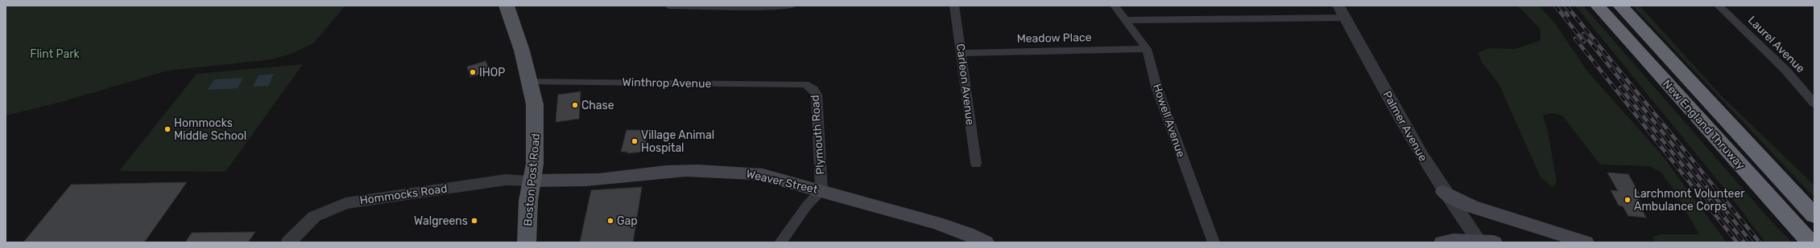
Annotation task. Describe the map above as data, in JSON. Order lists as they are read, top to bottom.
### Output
{
  "streets": {
    "highway": ["New England Thruway"],
    "main road": ["Boston Post Road", "Weaver Street"],
    "street": [
      "Meadow Place",
      "Laurel Avenue",
      "Winthrop Avenue",
      "Carleon Avenue",
      "Howell Avenue",
      "Palmer Avenue",
      "Plymouth Road",
      "Hommocks Road"
    ]
  },
  "crossings": [
    ["Meadow Place", "Carleon Avenue"],
    ["Meadow Place", "Howell Avenue"],
    ["Winthrop Avenue", "Plymouth Road"],
    ["Winthrop Avenue", "Boston Post Road"],
    ["Plymouth Road", "Weaver Street"],
    ["Boston Post Road", "Weaver Street"],
    ["Boston Post Road", "Hommocks Road"],
    ["Weaver Street", "Hommocks Road"]
  ],
  "parks": ["Flint Park"],
  "places": [
    "IHOP",
    "Chase",
    "Hommocks Middle School",
    "Village Animal Hospital",
    "Larchmont Volunteer Ambulance Corps",
    "Walgreens",
    "Gap"
  ]
}
